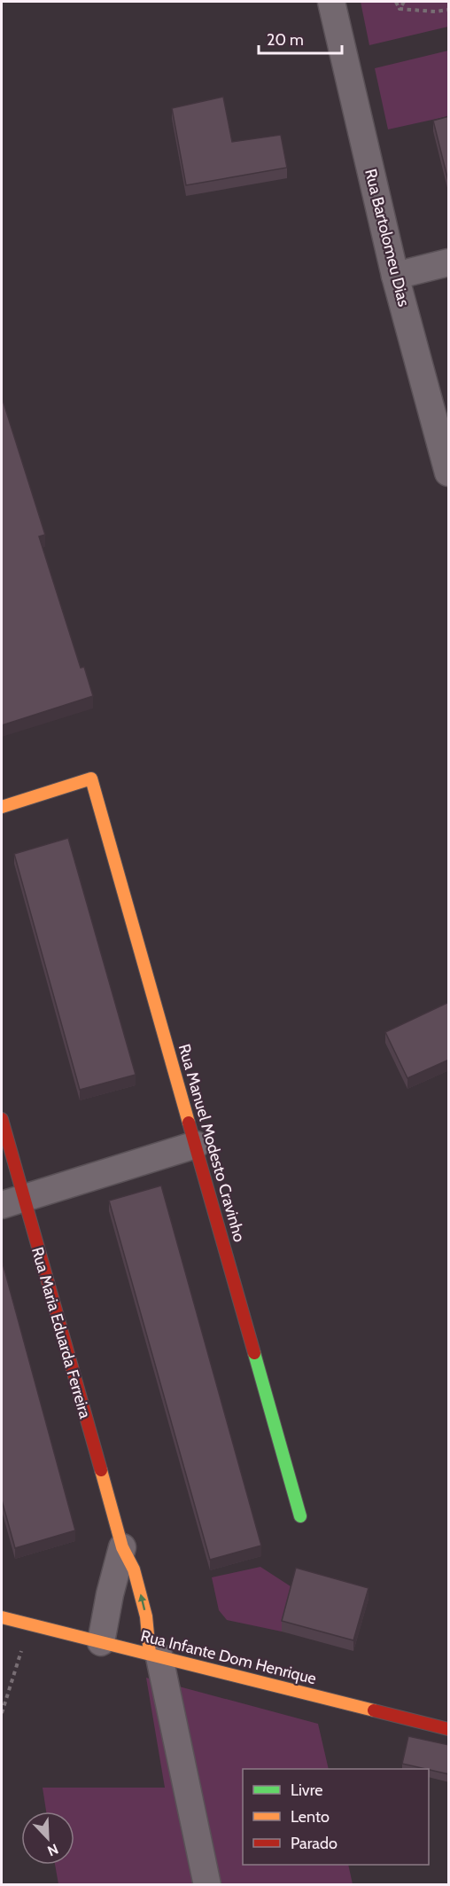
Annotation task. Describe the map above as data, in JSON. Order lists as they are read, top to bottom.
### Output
{
  "streets": {
    "street": [
      "Rua Bartolomeu Dias",
      "Rua Manuel Modesto Cravinho",
      "Rua Maria Eduarda Ferreira",
      "Rua Infante Dom Henrique"
    ]
  },
  "crossings": [
    ["Rua Maria Eduarda Ferreira", "Rua Infante Dom Henrique"]
  ],
  "legend": ["Livre", "Lento", "Parado"],
  "scale_bar": "20 m",
  "north": "bottom right"
}
